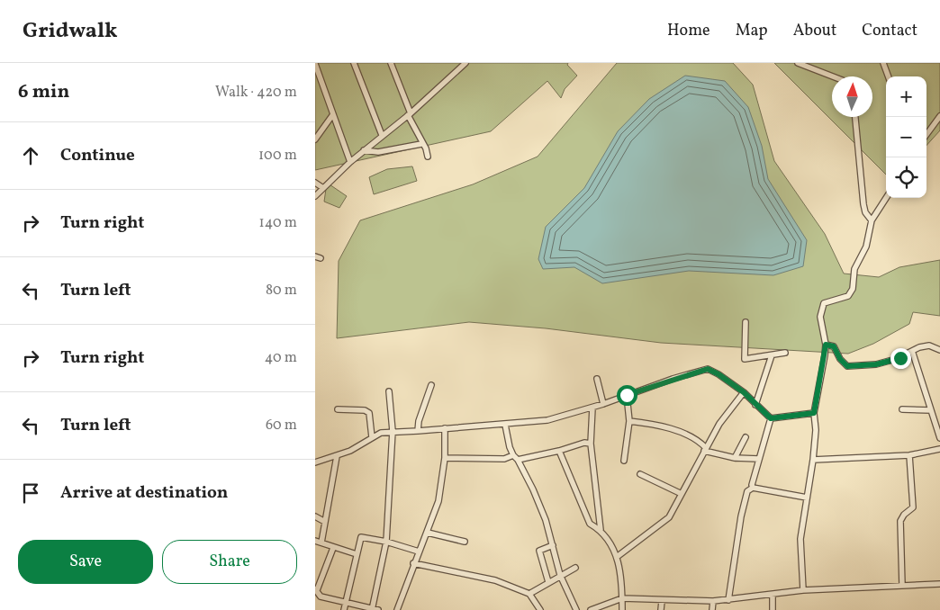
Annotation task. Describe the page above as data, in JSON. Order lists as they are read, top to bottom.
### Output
{
  "north": "top",
  "page": {
    "header": "Gridwalk",
    "nav": [
      "Home",
      "Map",
      "About",
      "Contact"
    ],
    "heading": ["6 min", "Walk · 420 m"],
    "map_buttons": ["+", "−"],
    "list": [
      ["Continue", "100 m"],
      ["Turn right", "140 m"],
      ["Turn left", "80 m"],
      ["Turn right", "40 m"],
      ["Turn left", "60 m"],
      "Arrive at destination"
    ],
    "buttons": ["Save", "Share"]
  }
}
